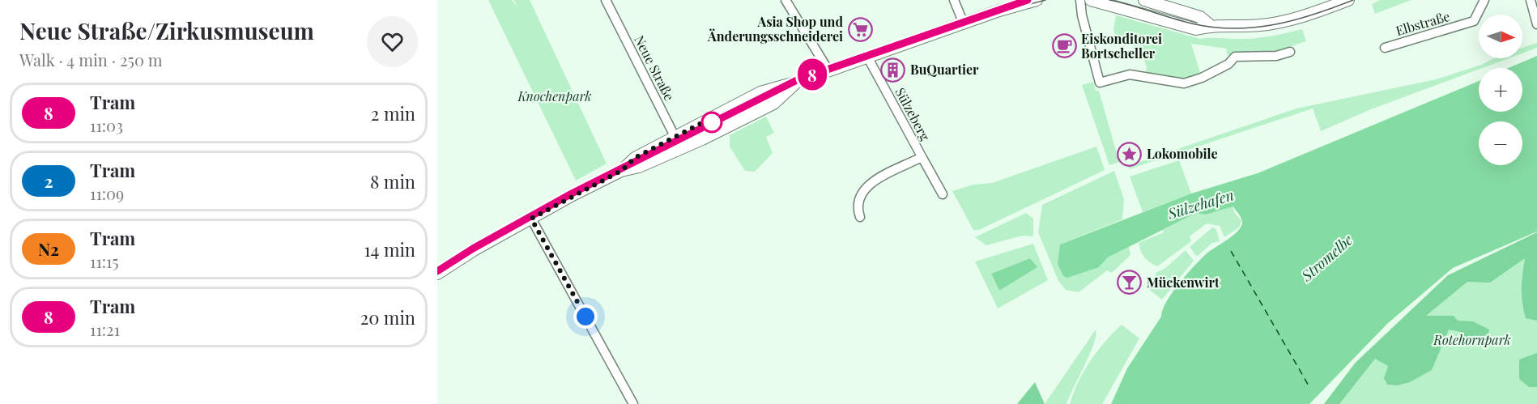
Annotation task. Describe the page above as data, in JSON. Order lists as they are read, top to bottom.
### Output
{
  "streets": {
    "street": ["Elbstraße", "Neue Straße", "Sülzeberg"]
  },
  "water": ["Sülzehafen", "Stromelbe"],
  "parks": ["Knochenpark", "Rotehornpark"],
  "places": {
    "supermarket": ["Asia Shop und Änderungsschneiderei"],
    "cafe": ["Eiskonditorei Bortscheller"],
    "building": ["BuQuartier"],
    "place": ["Lokomobile"],
    "bar": ["Mückenwirt"]
  },
  "lines": ["tram line 8"],
  "north": "right",
  "page": {
    "heading": ["Neue Straße/Zirkusmuseum", "Walk · 4 min · 250 m"],
    "on_map": "8",
    "map_buttons": ["+", "−"],
    "list": [
      {
        "mark": "8",
        "name": "Tram",
        "note": "11:03",
        "value": "2 min"
      },
      {
        "mark": "2",
        "name": "Tram",
        "note": "11:09",
        "value": "8 min"
      },
      {
        "mark": "N2",
        "name": "Tram",
        "note": "11:15",
        "value": "14 min"
      },
      {
        "mark": "8",
        "name": "Tram",
        "note": "11:21",
        "value": "20 min"
      }
    ]
  }
}
